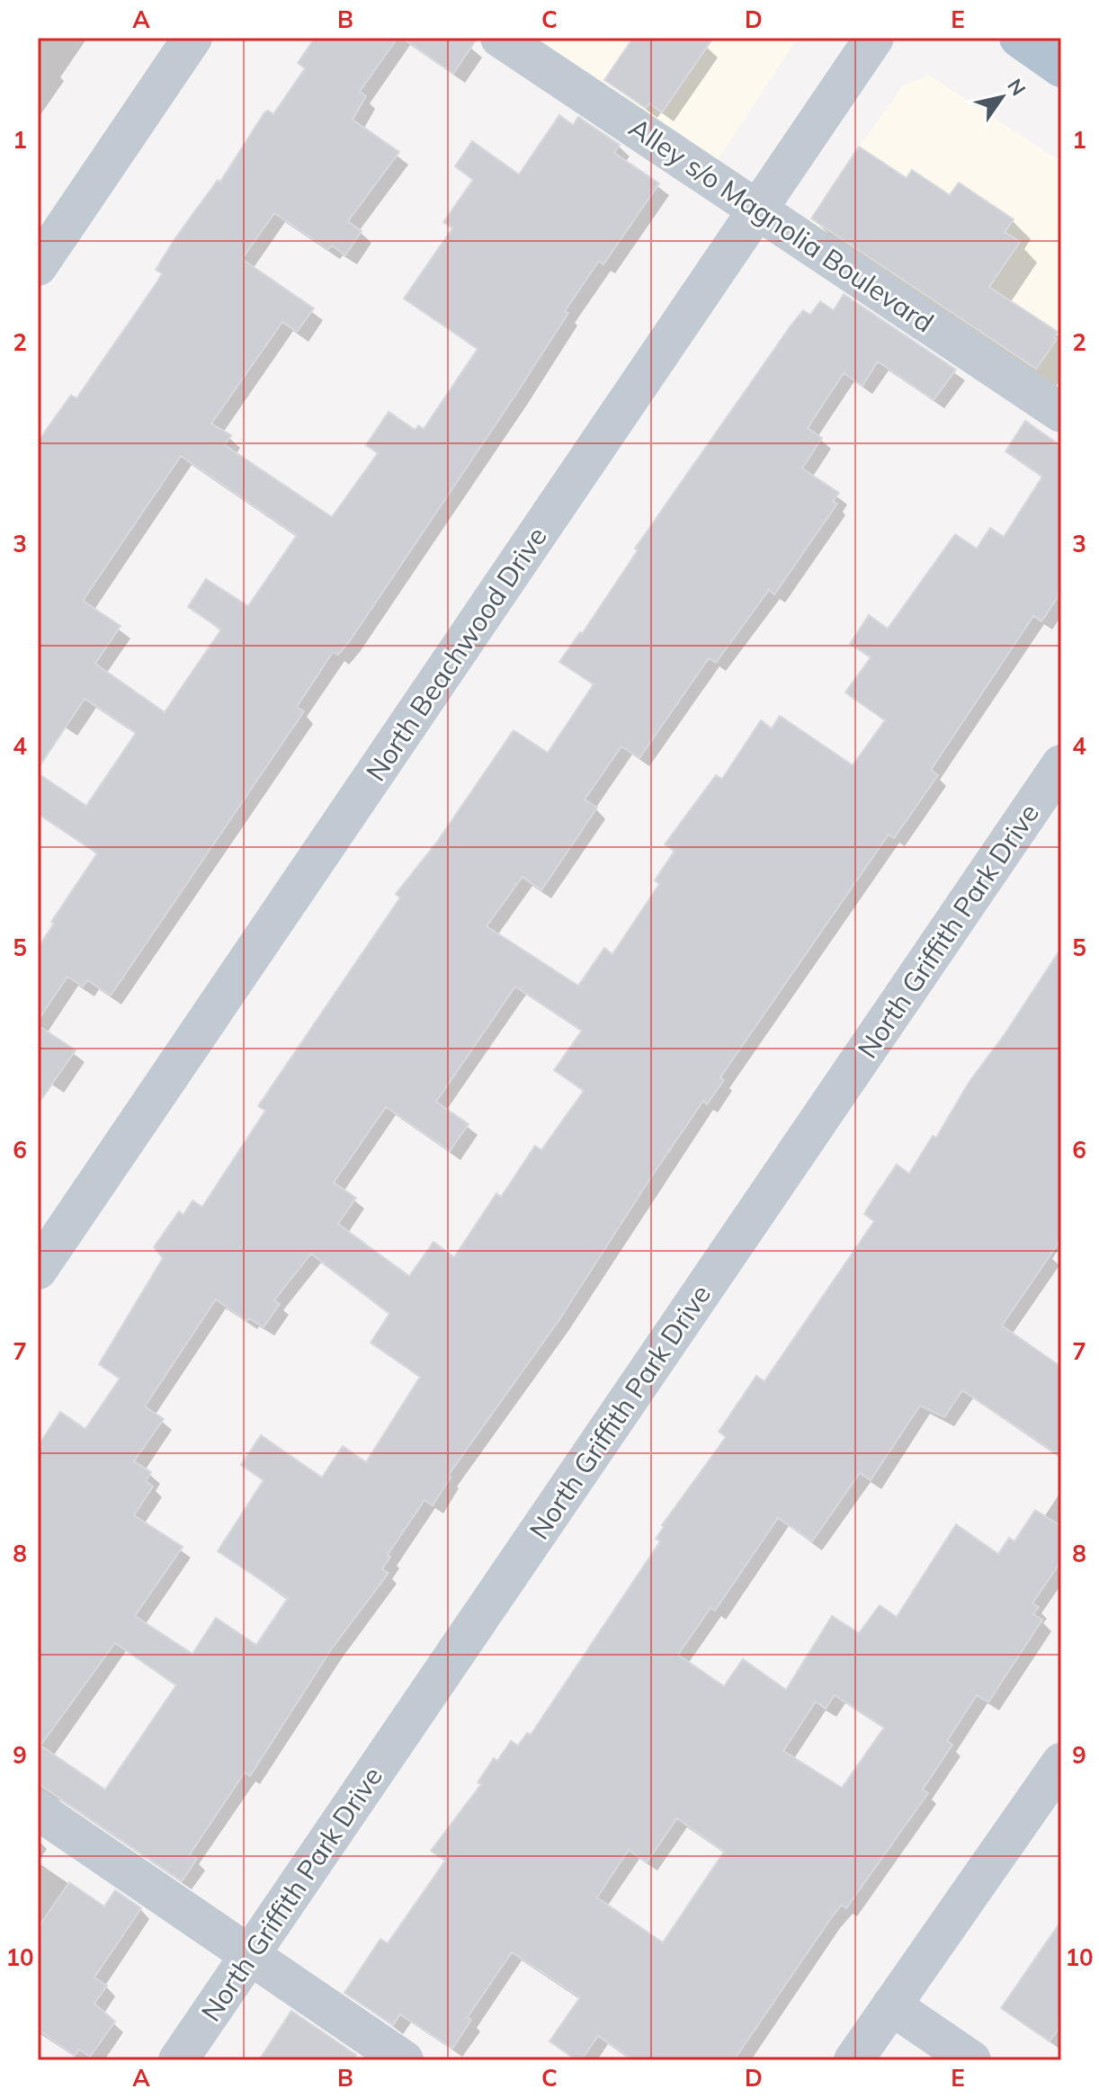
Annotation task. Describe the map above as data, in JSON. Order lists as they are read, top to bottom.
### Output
{
  "streets": {
    "street": ["Alley s/o Magnolia Boulevard", "North Beachwood Drive", "North Griffith Park Drive"]
  },
  "crossings": [
    ["Alley s/o Magnolia Boulevard", "North Beachwood Drive"]
  ],
  "north": "top right",
  "grid": {
    "columns": [
      "A",
      "B",
      "C",
      "D",
      "E"
    ],
    "rows": [
      "1",
      "2",
      "3",
      "4",
      "5",
      "6",
      "7",
      "8",
      "9",
      "10"
    ]
  }
}
